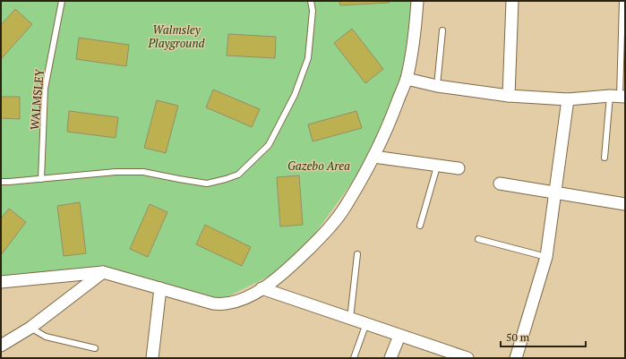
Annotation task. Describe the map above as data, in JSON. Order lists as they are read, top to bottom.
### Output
{
  "streets": {
    "lane": ["WALMSLEY"]
  },
  "parks": ["Walmsley Playground", "Gazebo Area"],
  "scale_bar": "50 m"
}
